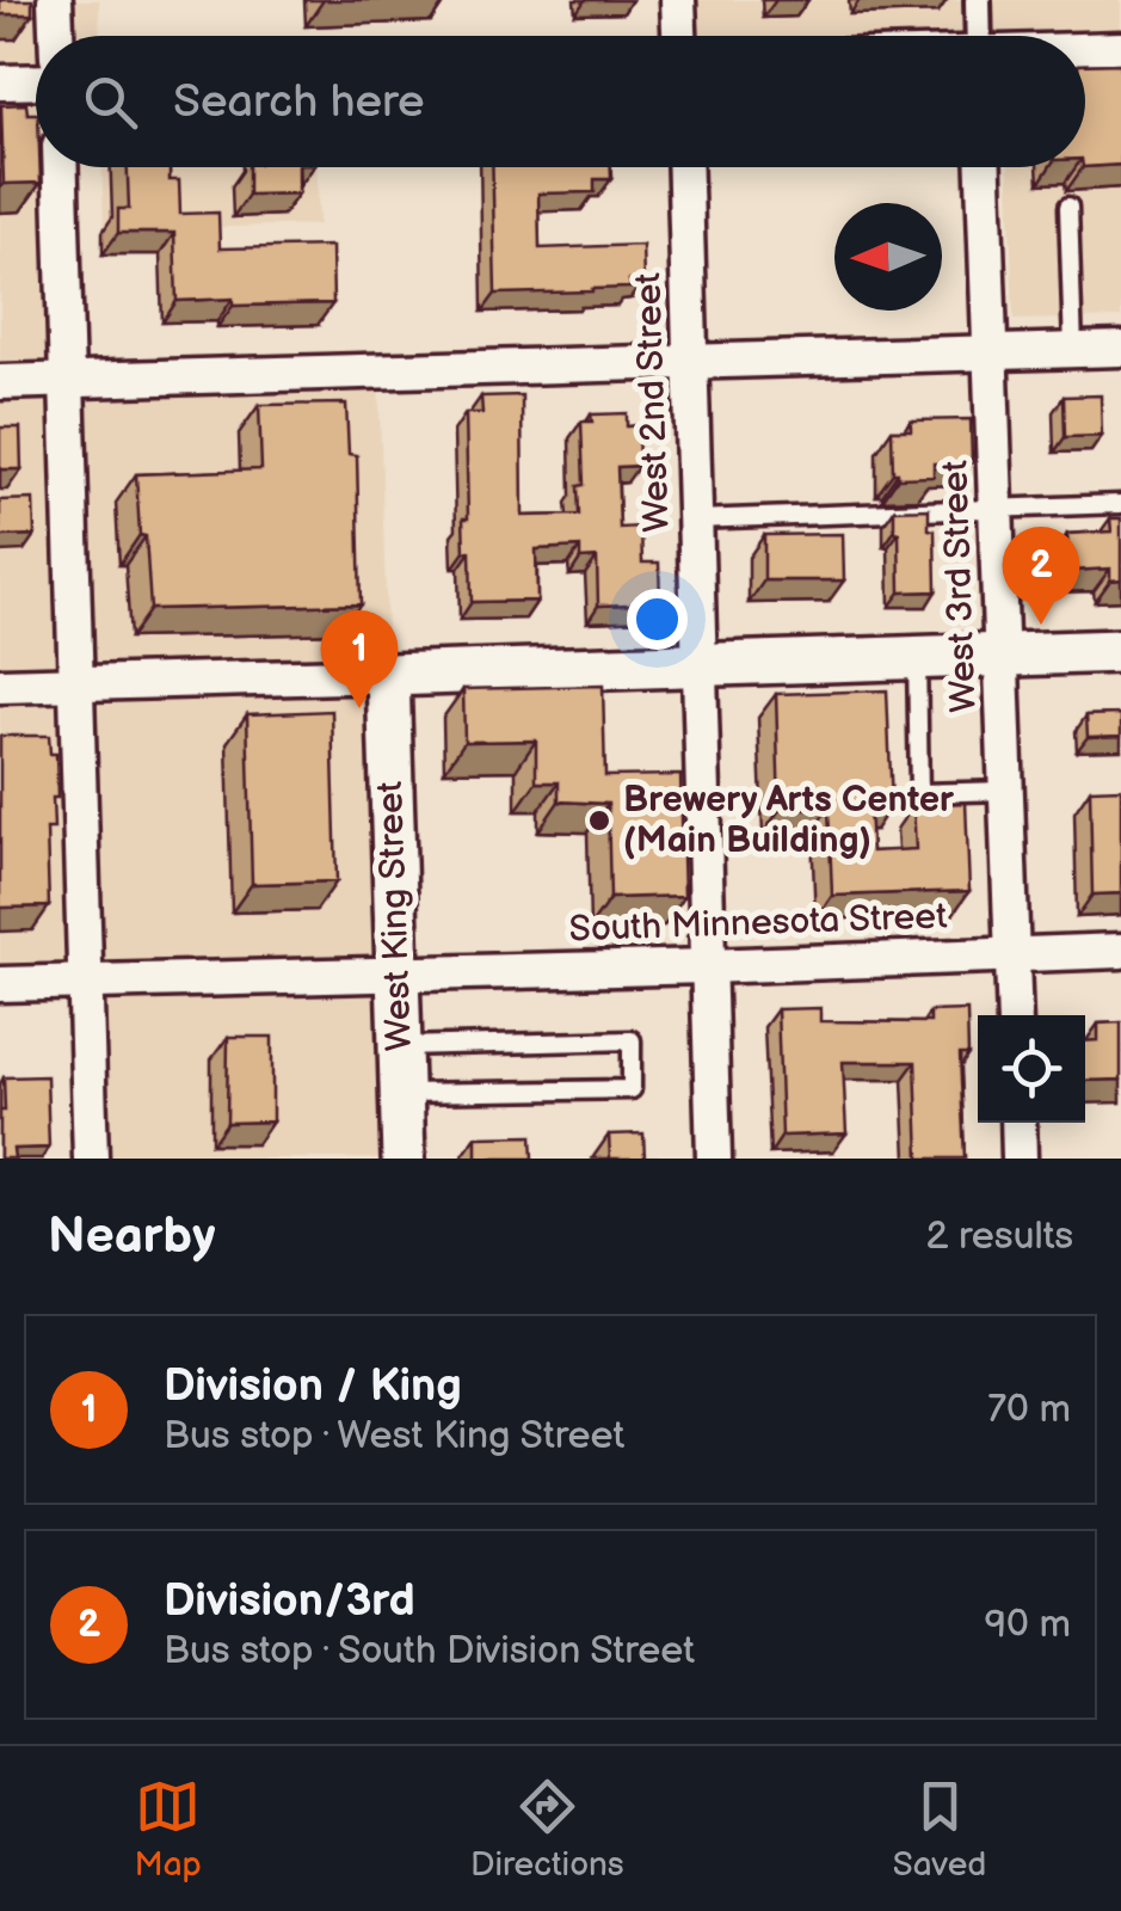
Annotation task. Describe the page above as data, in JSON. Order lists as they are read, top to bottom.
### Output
{
  "streets": {
    "street": [
      "West 2nd Street",
      "West 3rd Street",
      "West King Street",
      "South Minnesota Street"
    ]
  },
  "crossings": [
    ["West 2nd Street", "South Minnesota Street"],
    ["West 3rd Street", "South Minnesota Street"],
    ["West King Street", "South Minnesota Street"]
  ],
  "places": ["Brewery Arts Center (Main Building)"],
  "north": "left",
  "page": {
    "search": "Search here",
    "pins": ["2", "1"],
    "heading": ["Nearby", "2 results"],
    "list": [
      {
        "mark": "1",
        "name": "Division / King",
        "note": "Bus stop · West King Street",
        "value": "70 m"
      },
      {
        "mark": "2",
        "name": "Division/3rd",
        "note": "Bus stop · South Division Street",
        "value": "90 m"
      }
    ],
    "nav": ["Map", "Directions", "Saved"]
  }
}
